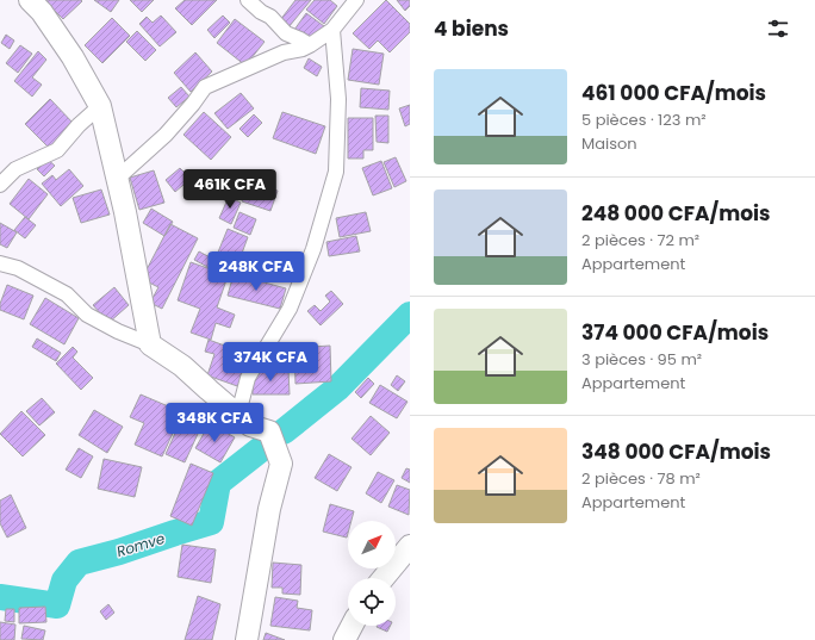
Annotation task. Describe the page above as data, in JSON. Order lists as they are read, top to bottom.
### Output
{
  "water": ["Romve"],
  "north": "top right",
  "page": {
    "heading": "4 biens",
    "list": [
      {
        "name": "461 000 CFA/mois",
        "note": "5 pièces · 123 m² · Maison"
      },
      {
        "name": "248 000 CFA/mois",
        "note": "2 pièces · 72 m² · Appartement"
      },
      {
        "name": "374 000 CFA/mois",
        "note": "3 pièces · 95 m² · Appartement"
      },
      {
        "name": "348 000 CFA/mois",
        "note": "2 pièces · 78 m² · Appartement"
      }
    ],
    "price": [
      "461K CFA",
      "248K CFA",
      "374K CFA",
      "348K CFA"
    ]
  }
}
